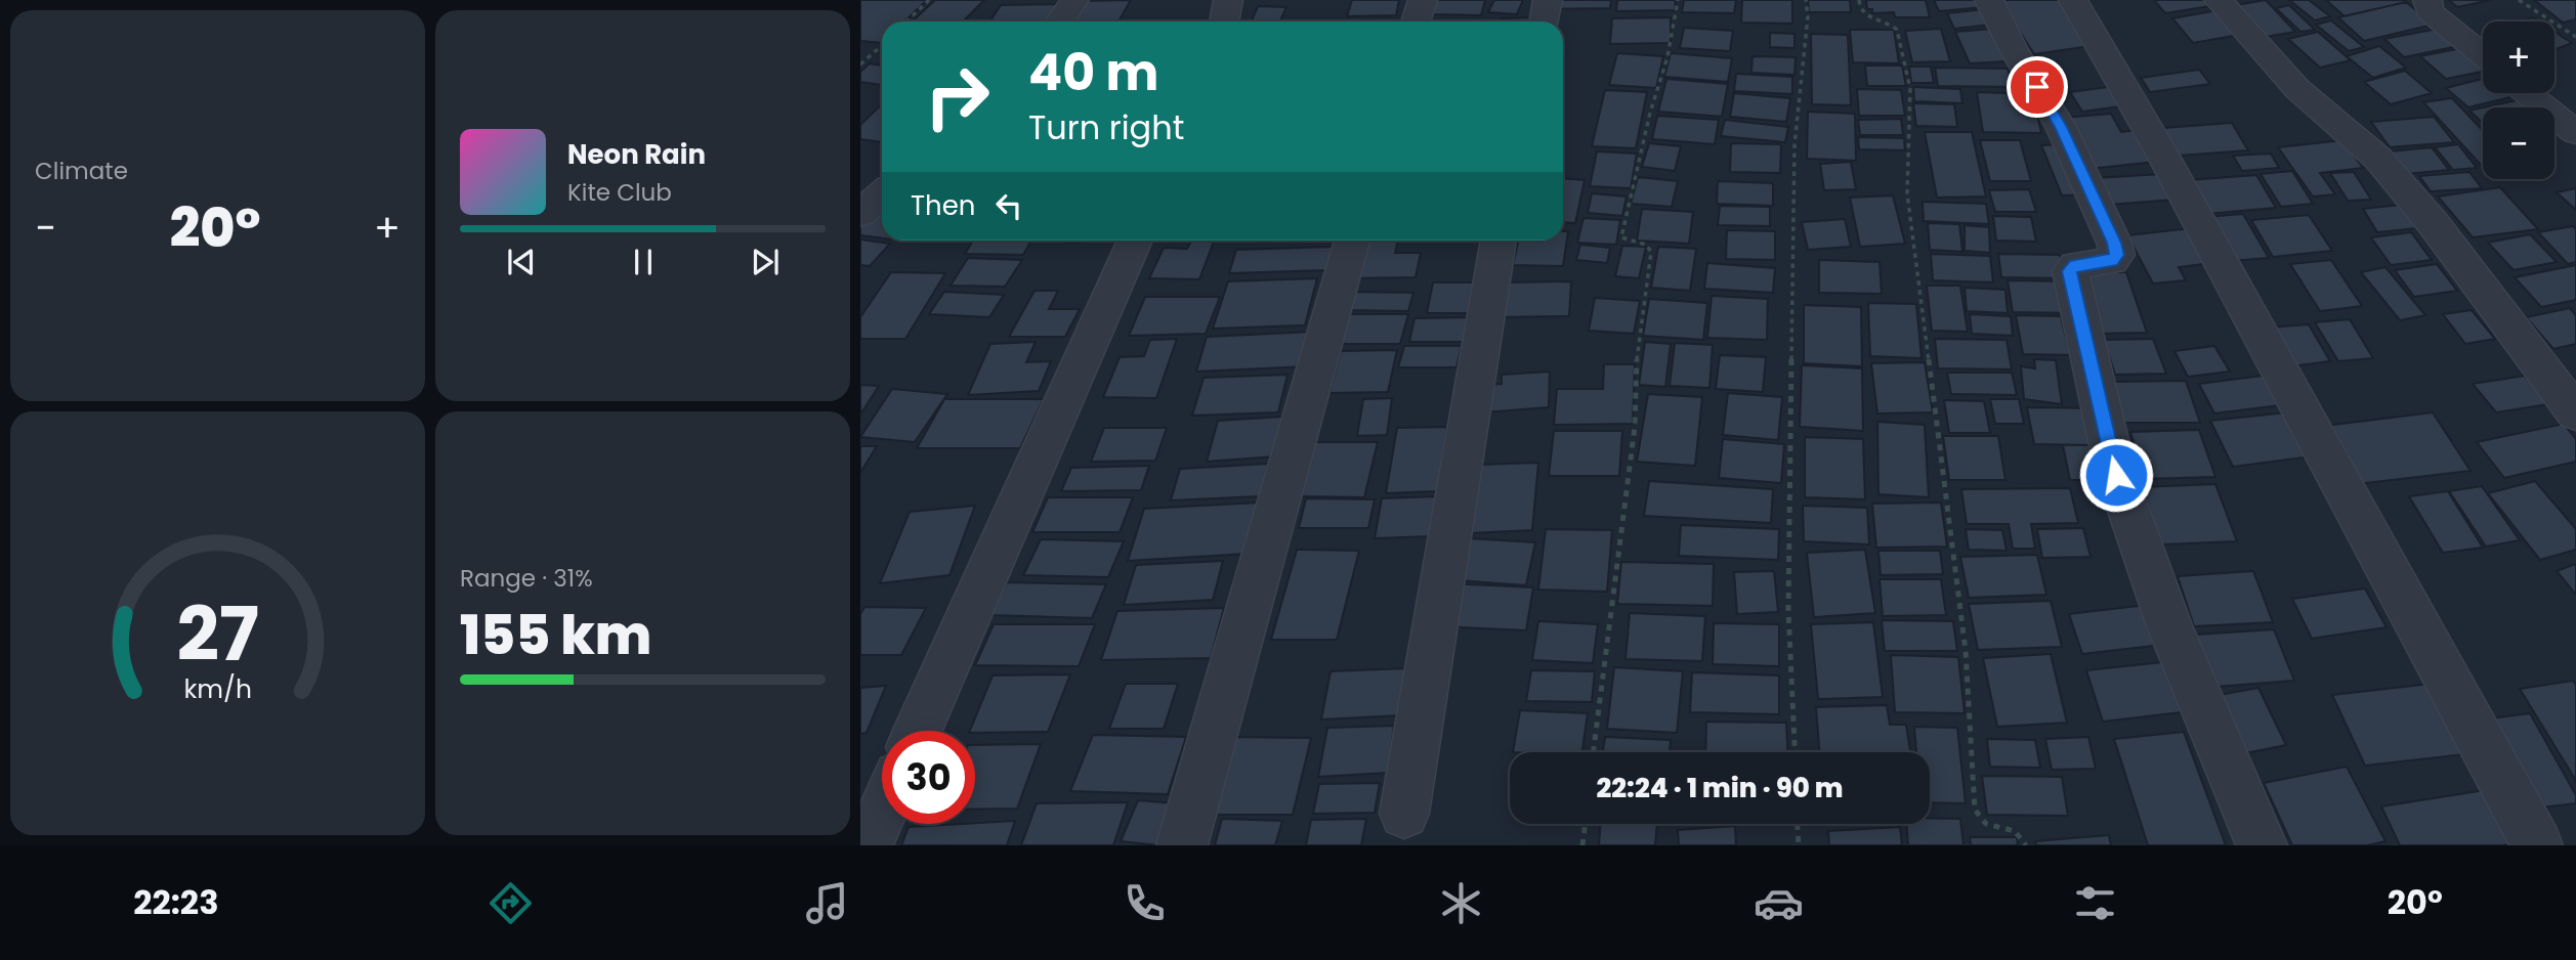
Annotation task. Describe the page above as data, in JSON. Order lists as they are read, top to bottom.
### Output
{
  "page": {
    "tile": [
      "Climate",
      ["Range · 31%", "155 km"]
    ],
    "map_buttons": ["+", "−"],
    "turn": ["40 m", "Turn right"],
    "song": ["Neon Rain", "Kite Club"],
    "then": "Then",
    "heat": ["−", "20°", "+"],
    "limit": "30",
    "trip": "22:24 · 1 min · 90 m",
    "tabs": ["22:23", "20°"],
    "gauge": ["27", "km/h"]
  }
}
